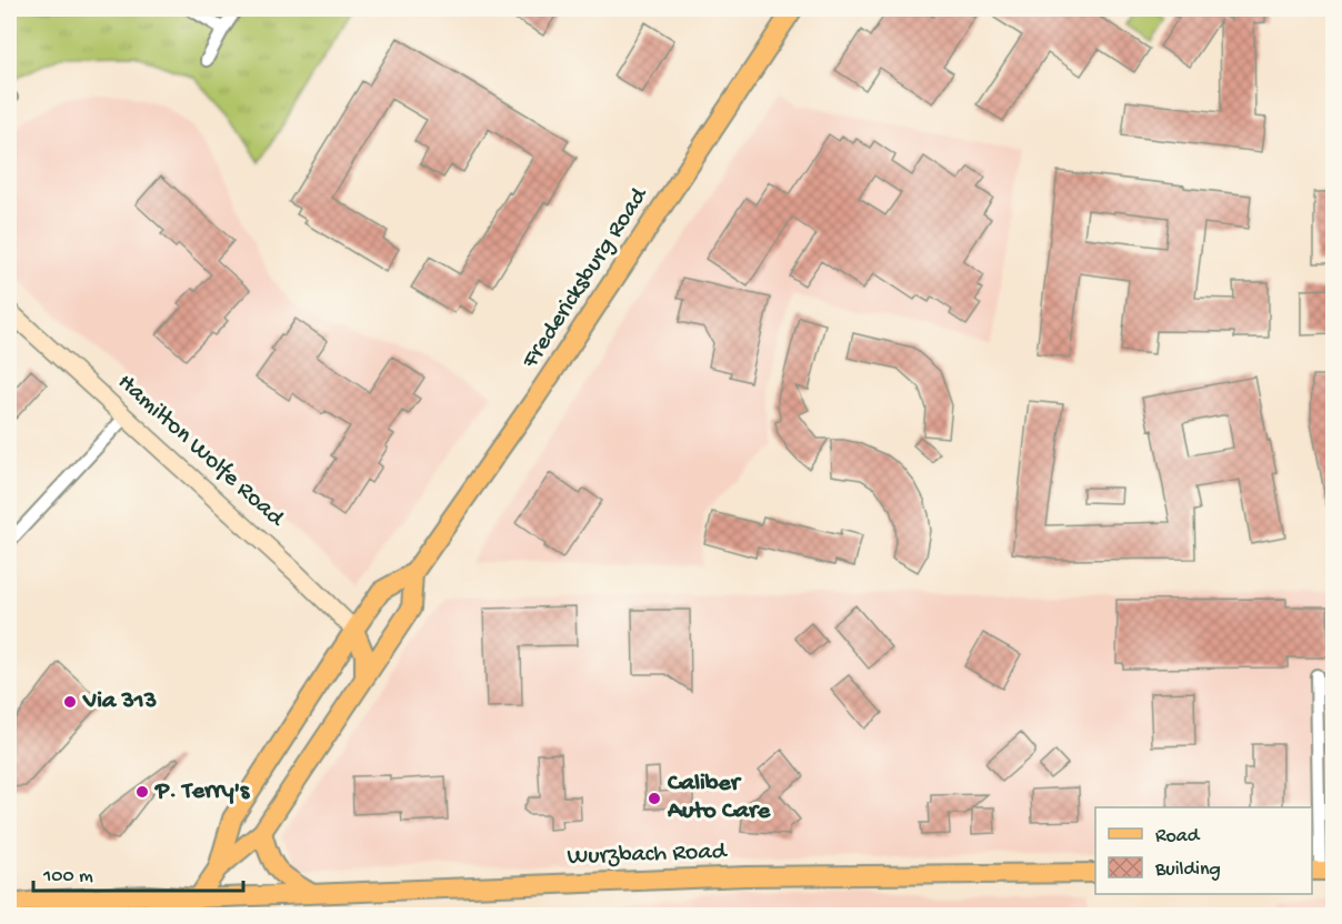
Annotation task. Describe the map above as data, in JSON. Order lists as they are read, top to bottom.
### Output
{
  "streets": {
    "main road": ["Fredericksburg Road", "Wurzbach Road"],
    "street": ["Hamilton Wolfe Road"]
  },
  "crossings": [
    ["Fredericksburg Road", "Hamilton Wolfe Road"],
    ["Fredericksburg Road", "Wurzbach Road"]
  ],
  "places": ["Via 313", "P. Terry's", "Caliber Auto Care"],
  "legend": ["Road", "Building"],
  "scale_bar": "100 m"
}
